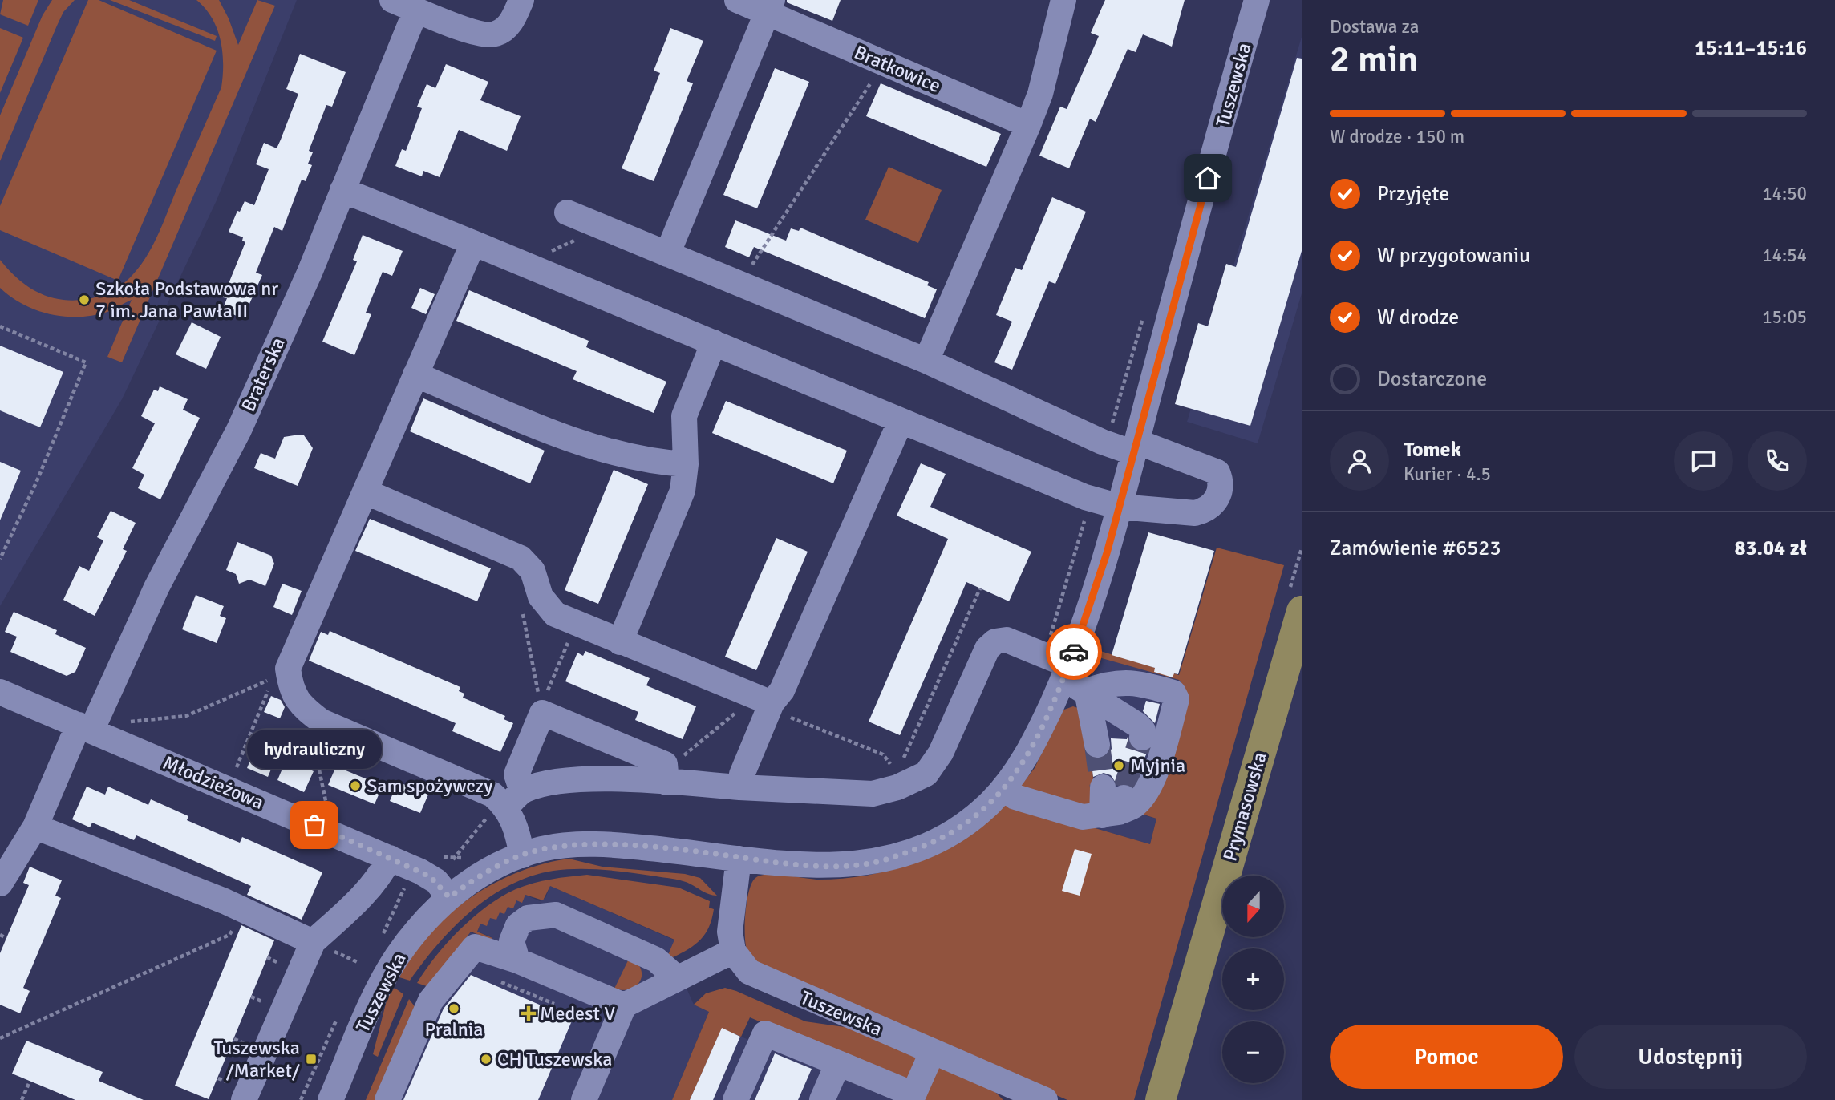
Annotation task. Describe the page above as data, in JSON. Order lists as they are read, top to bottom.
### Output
{
  "streets": {
    "main road": ["Prymasowska"],
    "street": [
      "Bratkowice",
      "Tuszewska",
      "Braterska",
      "Młodzieżowa"
    ]
  },
  "crossings": [
    ["Tuszewska", "Młodzieżowa"],
    ["Braterska", "Młodzieżowa"]
  ],
  "places": {
    "other": [
      "Szkoła Podstawowa nr 7 im. Jana Pawła II",
      "Myjnia",
      "Sam spożywczy",
      "hydrauliczny",
      "Pralnia",
      "CH Tuszewska"
    ],
    "health": ["Medest V"],
    "transit": ["Tuszewska /Market/"]
  },
  "north": "bottom",
  "page": {
    "heading": ["2 min", "Dostawa za", "15:11–15:16"],
    "panel": [
      "Tomek",
      "Kurier · 4.5",
      "Zamówienie #6523",
      "83.04 zł"
    ],
    "bar": "W drodze · 150 m",
    "list": [
      ["Przyjęte", "14:50"],
      ["W przygotowaniu", "14:54"],
      ["W drodze", "15:05"],
      "Dostarczone"
    ],
    "bubble": "hydrauliczny",
    "map_buttons": ["+", "−"],
    "buttons": ["Pomoc", "Udostępnij"]
  }
}
